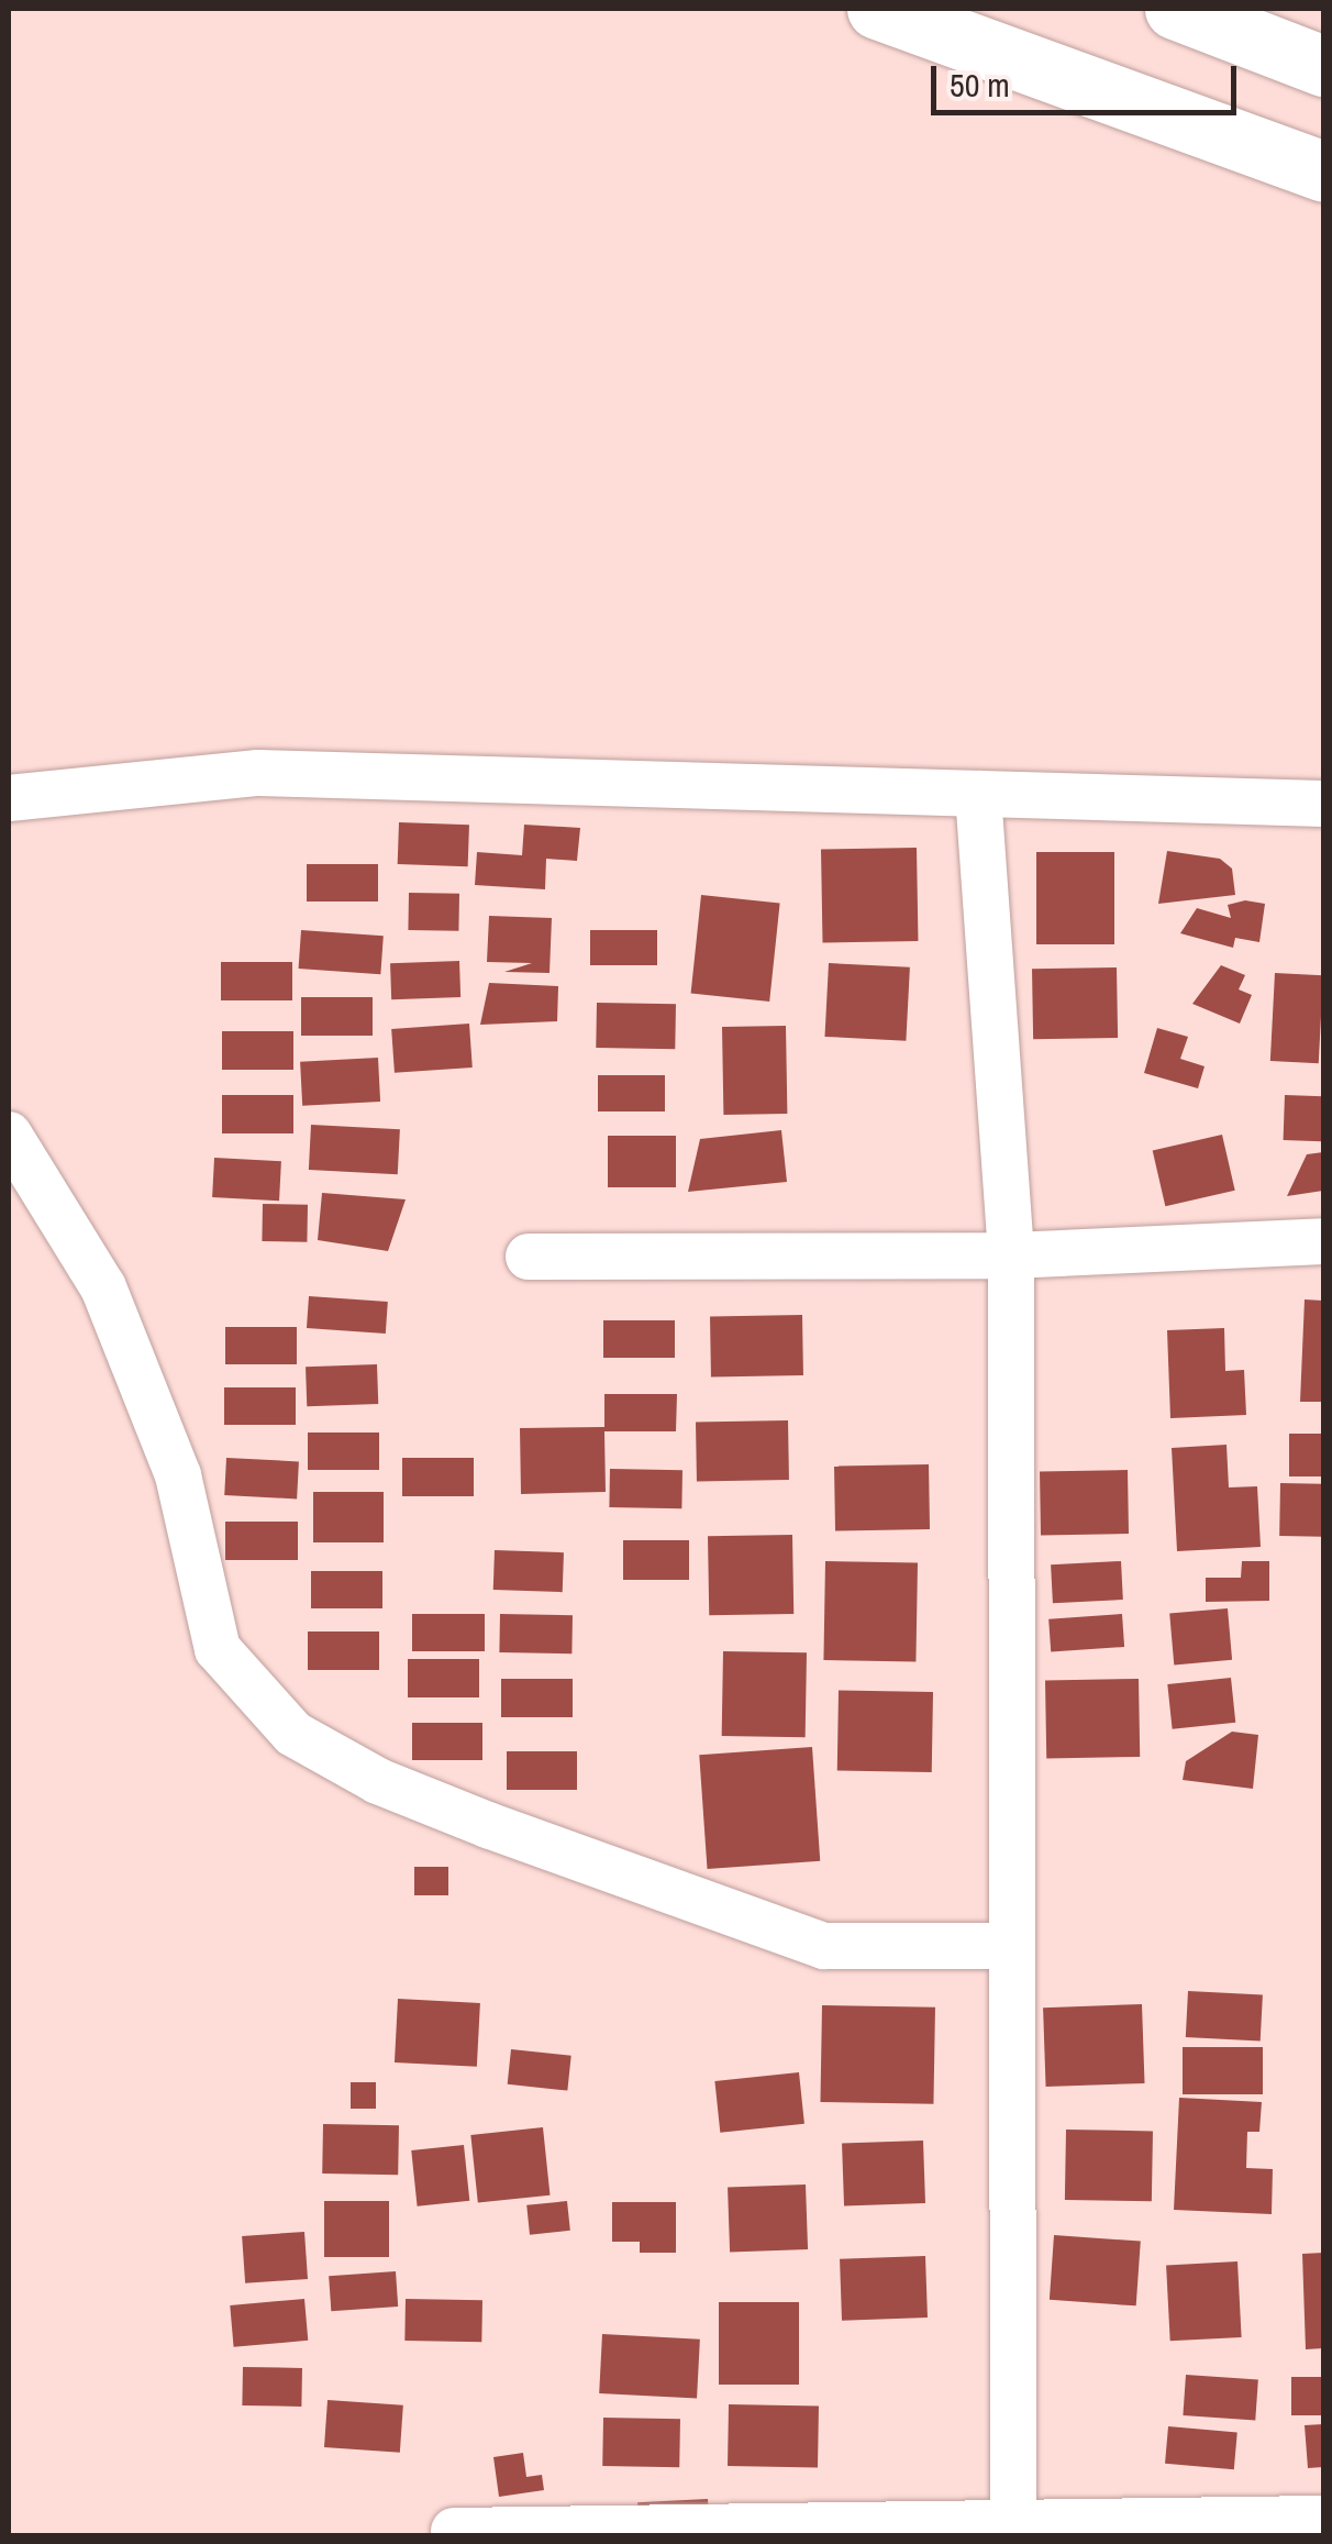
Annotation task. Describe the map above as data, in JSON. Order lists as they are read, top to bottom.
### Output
{
  "scale_bar": "50 m"
}
